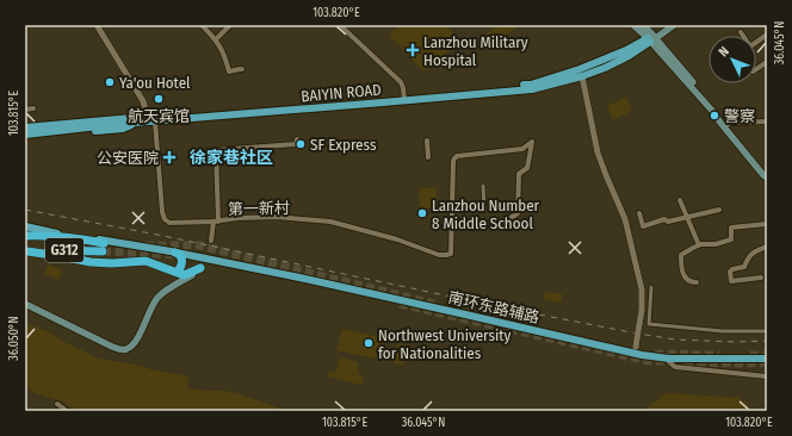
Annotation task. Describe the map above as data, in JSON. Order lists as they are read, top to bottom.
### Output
{
  "streets": {
    "highway": ["G312"],
    "main road": ["BAIYIN ROAD", "南环东路辅路"],
    "street": ["第一新村"]
  },
  "districts": ["徐家巷社区"],
  "places": {
    "health": ["Lanzhou Military Hospital", "公安医院"],
    "other": [
      "Ya'ou Hotel",
      "航天宾馆",
      "警察",
      "SF Express",
      "Lanzhou Number 8 Middle School",
      "Northwest University for Nationalities"
    ]
  },
  "north": "top left",
  "coordinates": [
    "103.820°E",
    "36.045°N",
    "103.815°E",
    "36.050°N"
  ]
}
